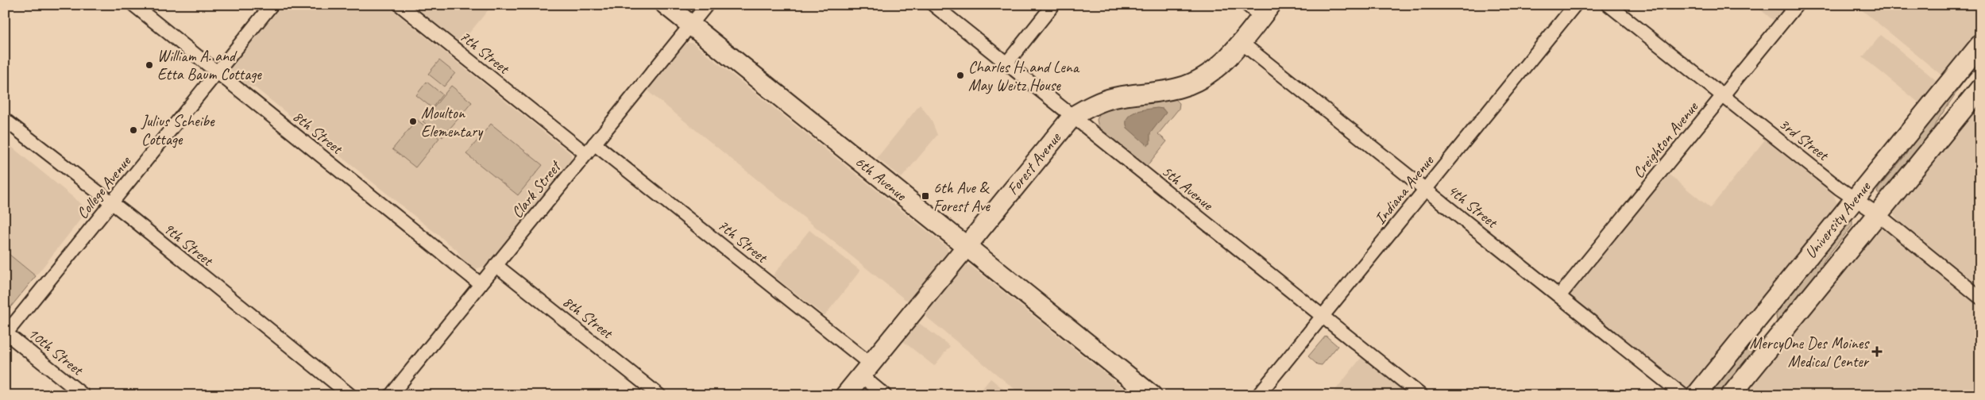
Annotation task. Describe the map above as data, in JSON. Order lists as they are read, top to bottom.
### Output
{
  "streets": {
    "main road": ["Forest Avenue", "6th Avenue", "University Avenue"],
    "street": [
      "7th Street",
      "8th Street",
      "3rd Street",
      "Creighton Avenue",
      "College Avenue",
      "5th Avenue",
      "Clark Street",
      "Indiana Avenue",
      "4th Street",
      "9th Street",
      "10th Street"
    ]
  },
  "crossings": [
    ["7th Street", "Forest Avenue"],
    ["7th Street", "Clark Street"],
    ["8th Street", "College Avenue"],
    ["8th Street", "Clark Street"],
    ["3rd Street", "Creighton Avenue"],
    ["3rd Street", "University Avenue"],
    ["Creighton Avenue", "4th Street"],
    ["Forest Avenue", "6th Avenue"],
    ["Forest Avenue", "5th Avenue"],
    ["Forest Avenue", "4th Street"],
    ["6th Avenue", "Clark Street"],
    ["College Avenue", "9th Street"],
    ["College Avenue", "10th Street"],
    ["5th Avenue", "Indiana Avenue"],
    ["Indiana Avenue", "4th Street"]
  ],
  "places": {
    "other": [
      "William A. and Etta Baum Cottage",
      "Charles H. and Lena May Weitz House",
      "Moulton Elementary",
      "Julius Scheibe Cottage"
    ],
    "transit": ["6th Ave & Forest Ave"],
    "health": ["MercyOne Des Moines Medical Center"]
  }
}
